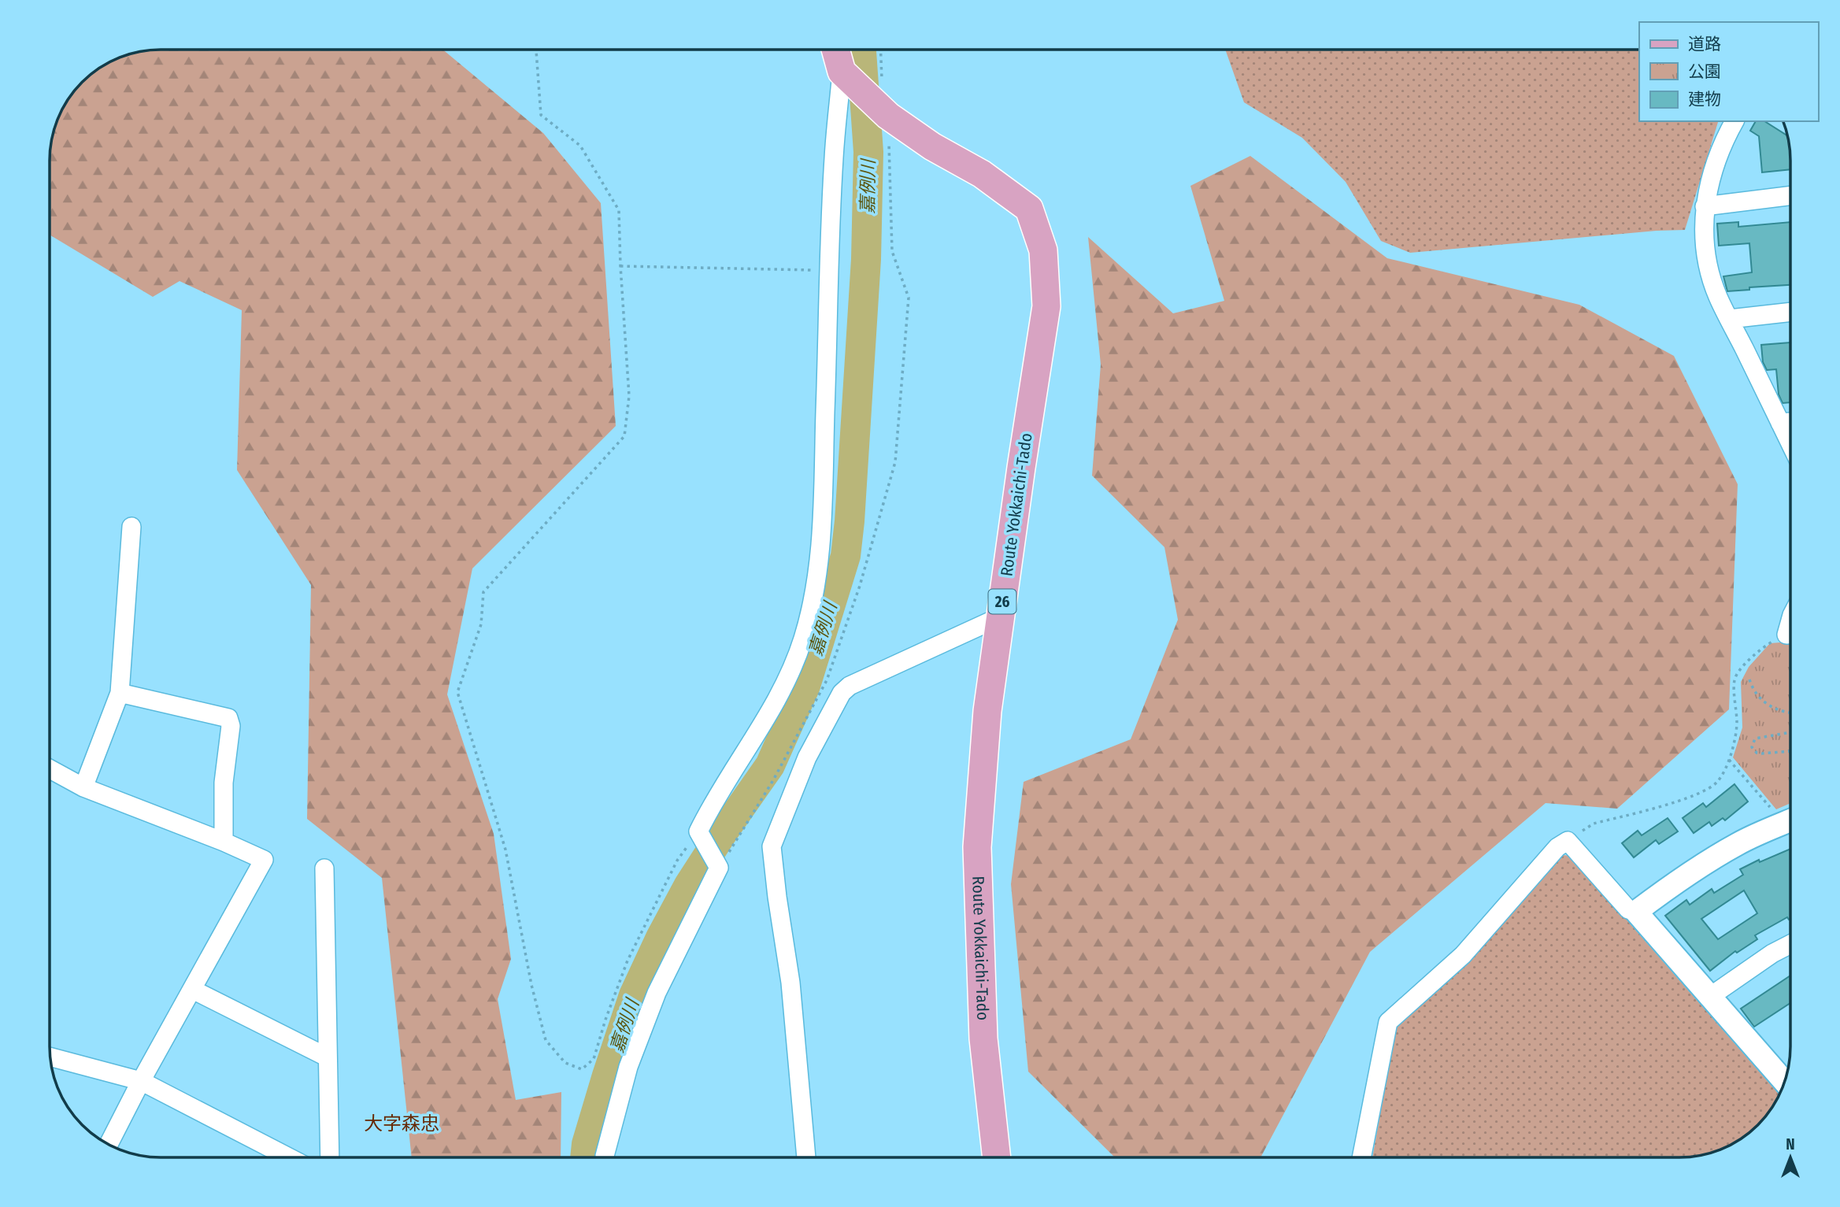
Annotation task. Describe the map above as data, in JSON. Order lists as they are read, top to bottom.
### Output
{
  "streets": {
    "main road": ["Route Yokkaichi-Tado", "26"]
  },
  "districts": ["大字森忠"],
  "water": ["嘉例川"],
  "legend": ["道路", "公園", "建物"],
  "north": "top"
}
